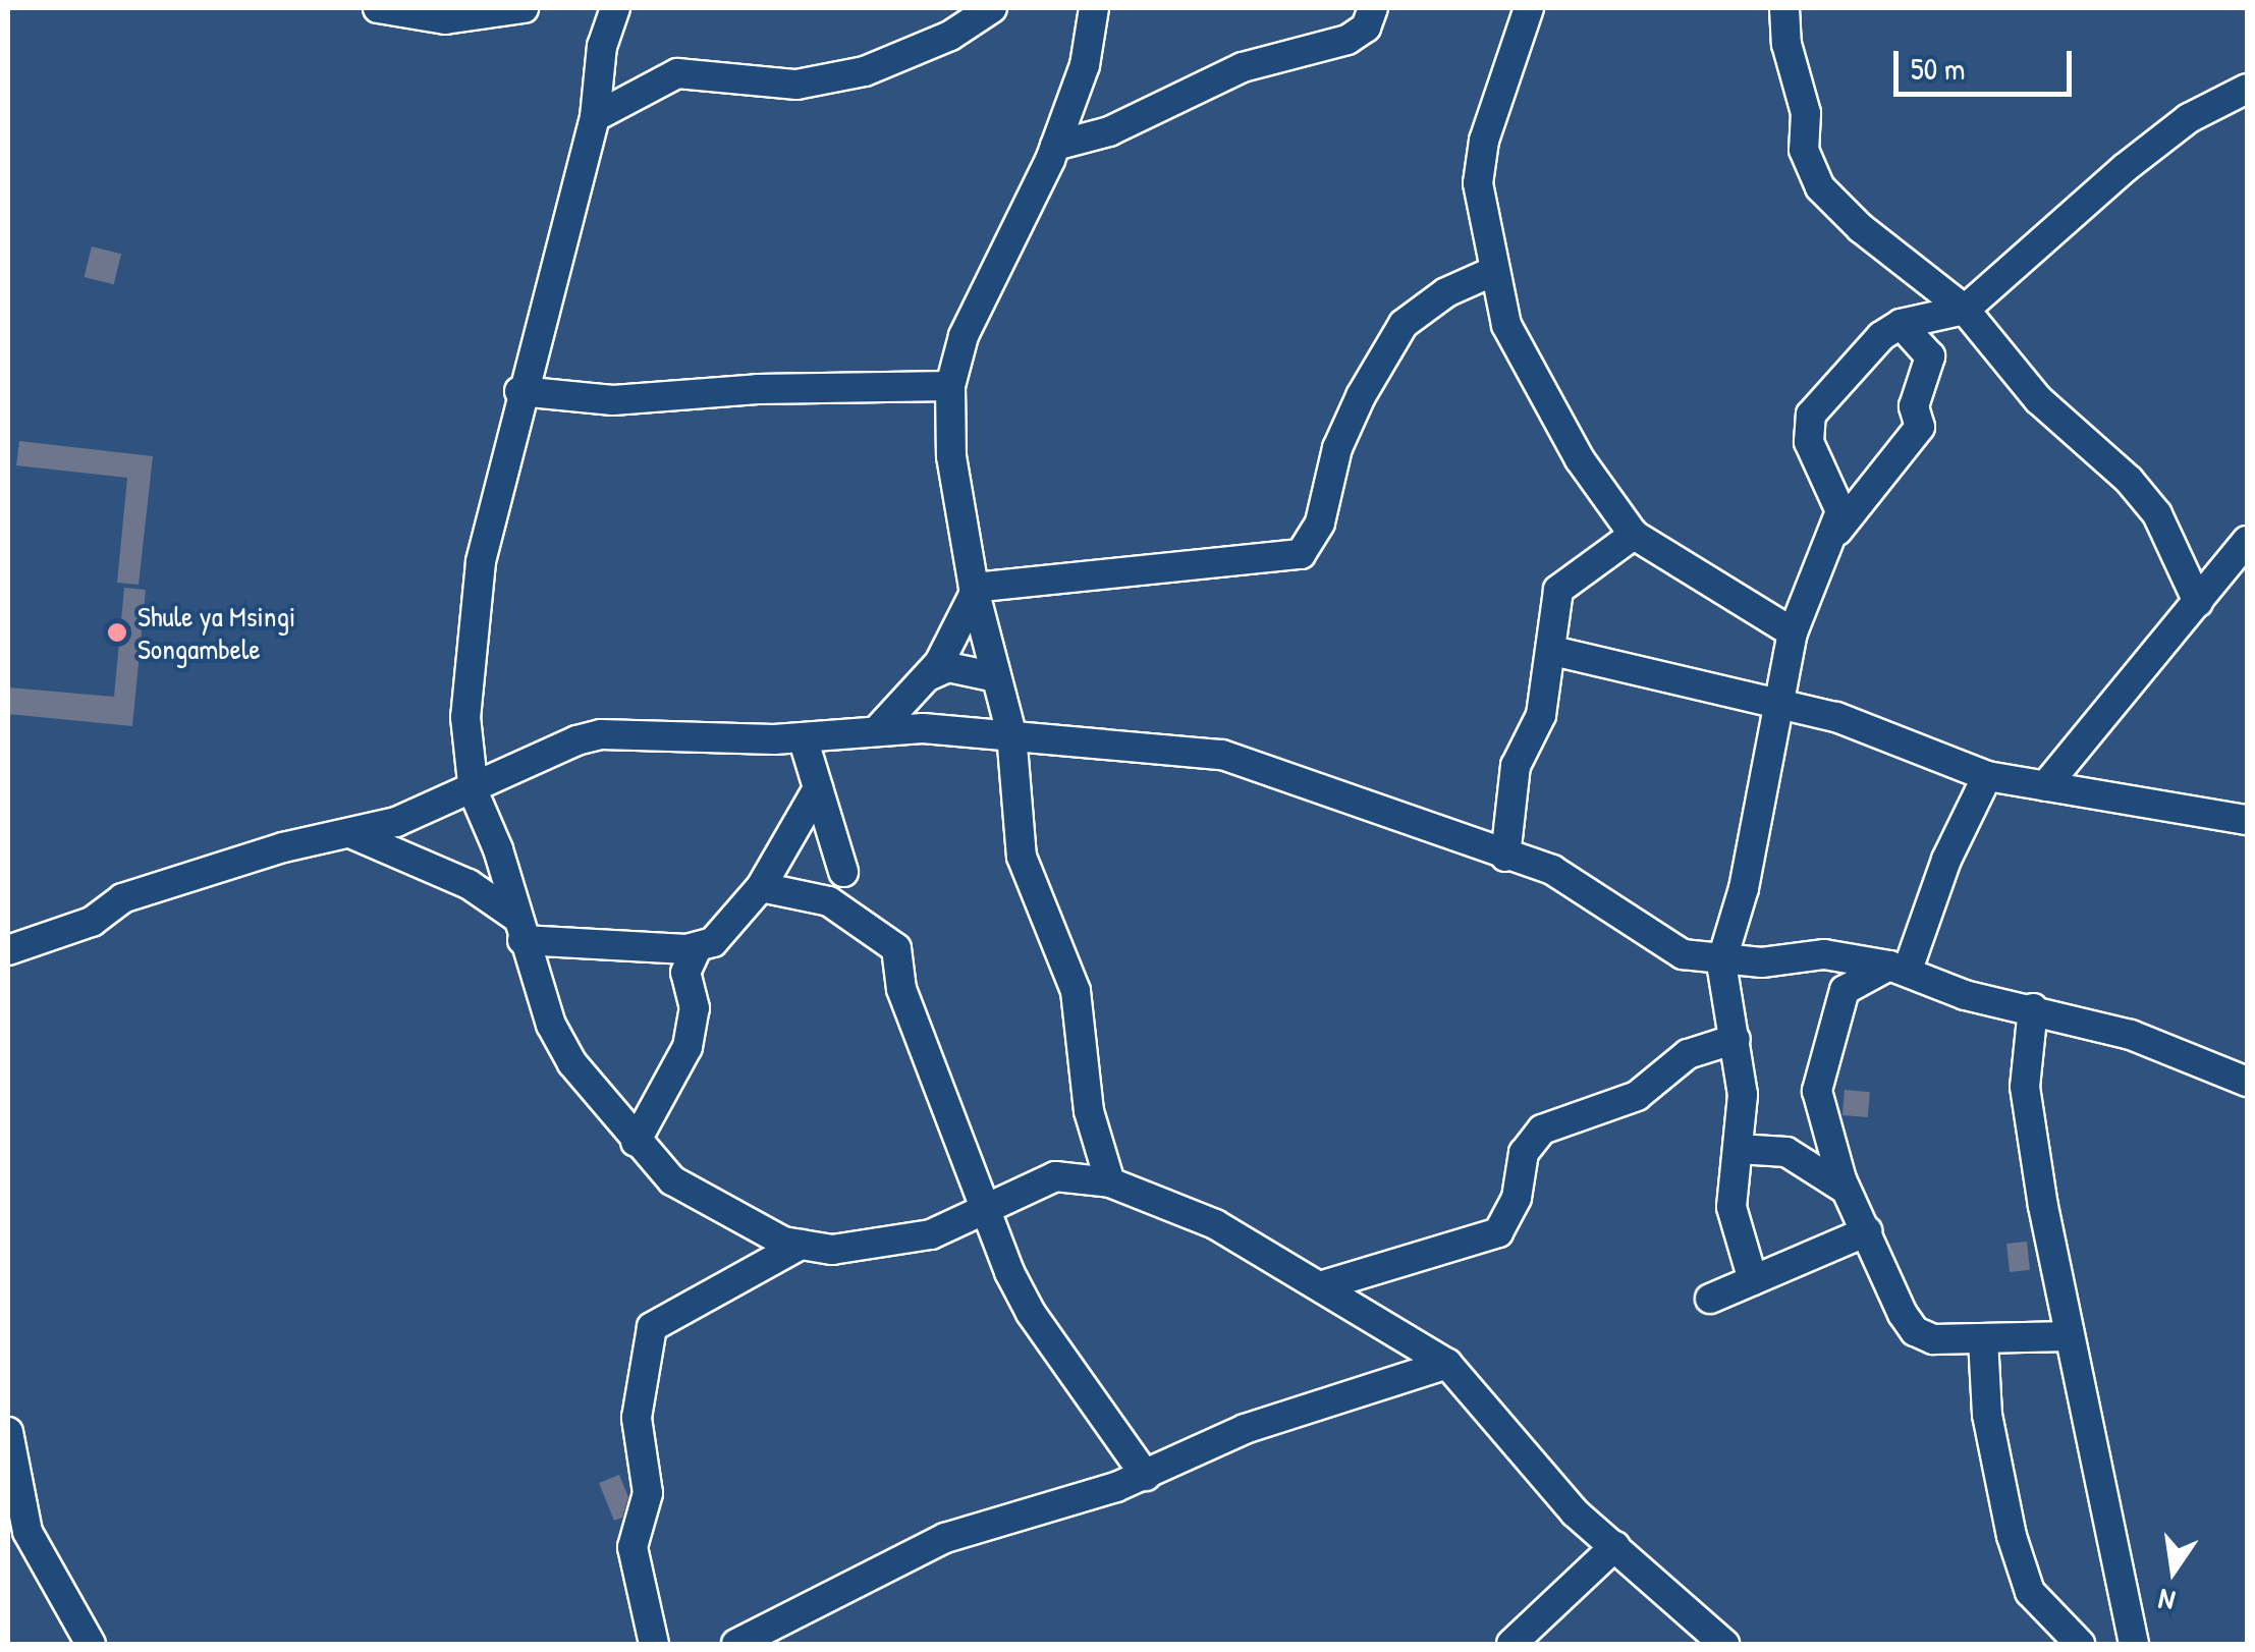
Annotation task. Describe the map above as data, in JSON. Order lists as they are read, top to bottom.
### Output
{
  "places": ["Shule ya Msingi Songambele"],
  "scale_bar": "50 m",
  "north": "bottom"
}
